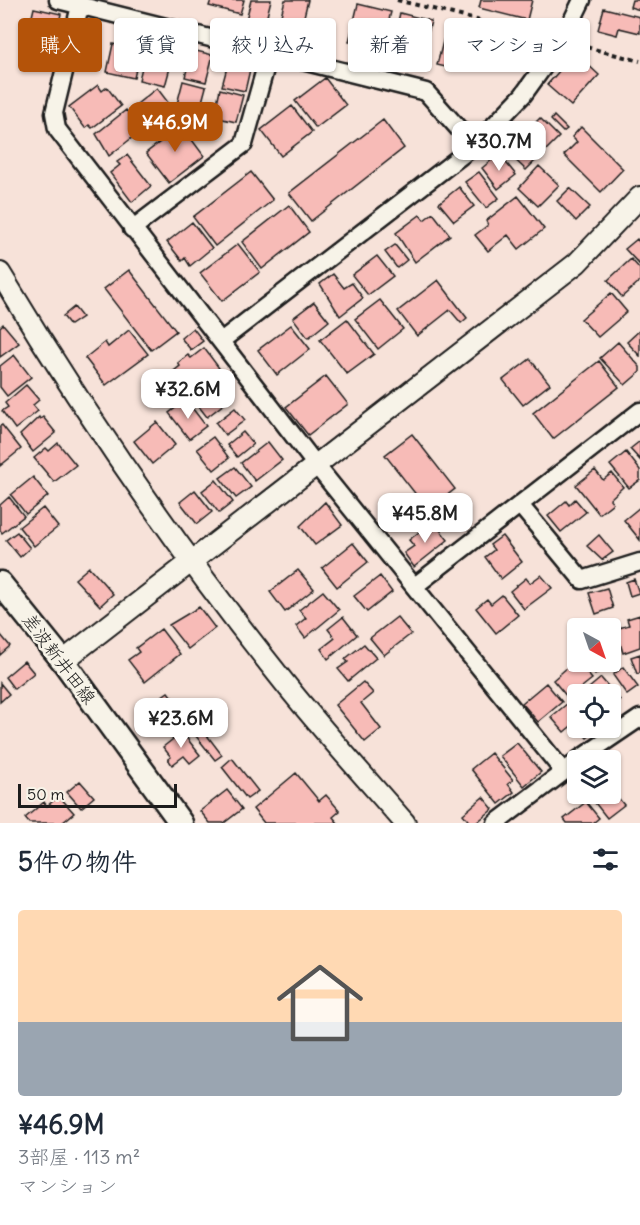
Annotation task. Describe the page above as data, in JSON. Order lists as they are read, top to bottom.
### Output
{
  "streets": {
    "main road": ["差波新井田線"]
  },
  "scale_bar": "50 m",
  "north": "bottom right",
  "page": {
    "chip": [
      "購入",
      "賃貸",
      "絞り込み",
      "新着",
      "マンション"
    ],
    "price": [
      "¥46.9M",
      "¥30.7M",
      "¥32.6M",
      "¥45.8M",
      "¥23.6M"
    ],
    "scale": "50 m",
    "heading": "5件の物件",
    "list": [
      {
        "name": "¥46.9M",
        "note": "3部屋 · 113 m² · マンション"
      }
    ]
  }
}
